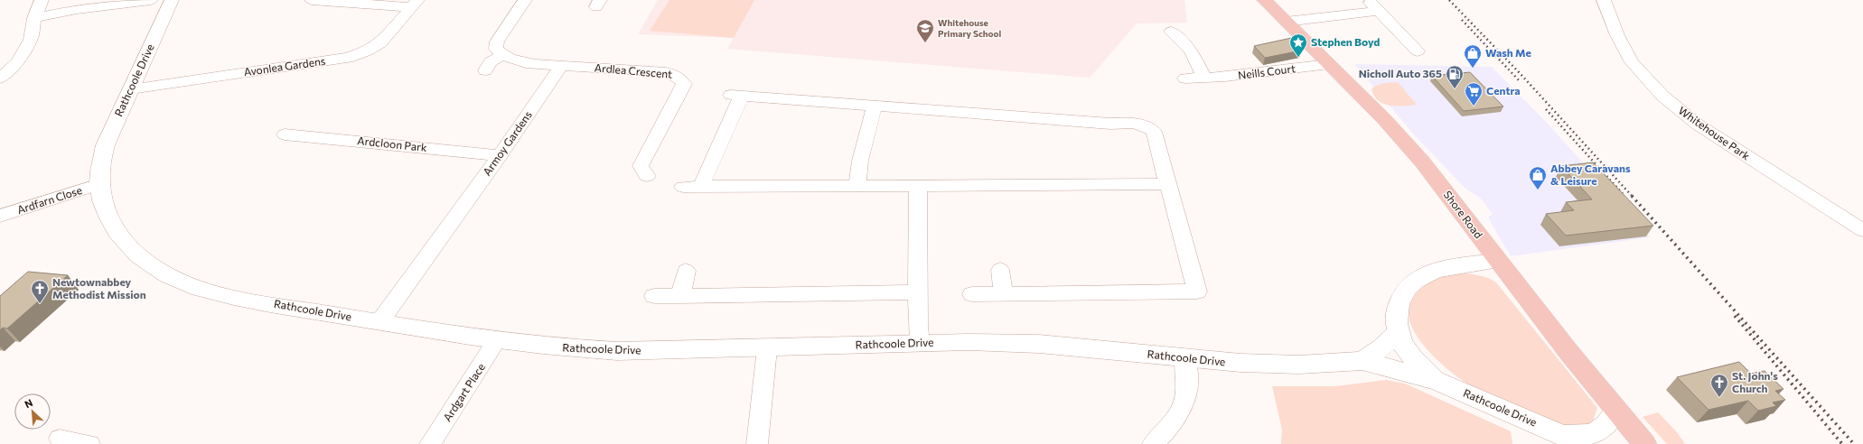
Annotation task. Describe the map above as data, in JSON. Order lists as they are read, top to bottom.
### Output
{
  "streets": {
    "main road": ["Shore Road"],
    "street": [
      "Avonlea Gardens",
      "Ardlea Crescent",
      "Neills Court",
      "Rathcoole Drive",
      "Whitehouse Park",
      "Armoy Gardens",
      "Ardcloon Park",
      "Ardfarn Close",
      "Ardgart Place"
    ]
  },
  "crossings": [
    ["Avonlea Gardens", "Rathcoole Drive"],
    ["Ardlea Crescent", "Armoy Gardens"],
    ["Neills Court", "Shore Road"],
    ["Rathcoole Drive", "Armoy Gardens"],
    ["Rathcoole Drive", "Ardfarn Close"],
    ["Rathcoole Drive", "Shore Road"],
    ["Rathcoole Drive", "Ardgart Place"],
    ["Armoy Gardens", "Ardcloon Park"]
  ],
  "places": {
    "school or university": ["Whitehouse Primary School"],
    "place": ["Stephen Boyd"],
    "shop": ["Wash Me", "Abbey Caravans & Leisure"],
    "fuel station": ["Nicholl Auto 365"],
    "supermarket": ["Centra"],
    "church": ["Newtownabbey Methodist Mission", "St. John's Church"]
  },
  "north": "top left"
}
